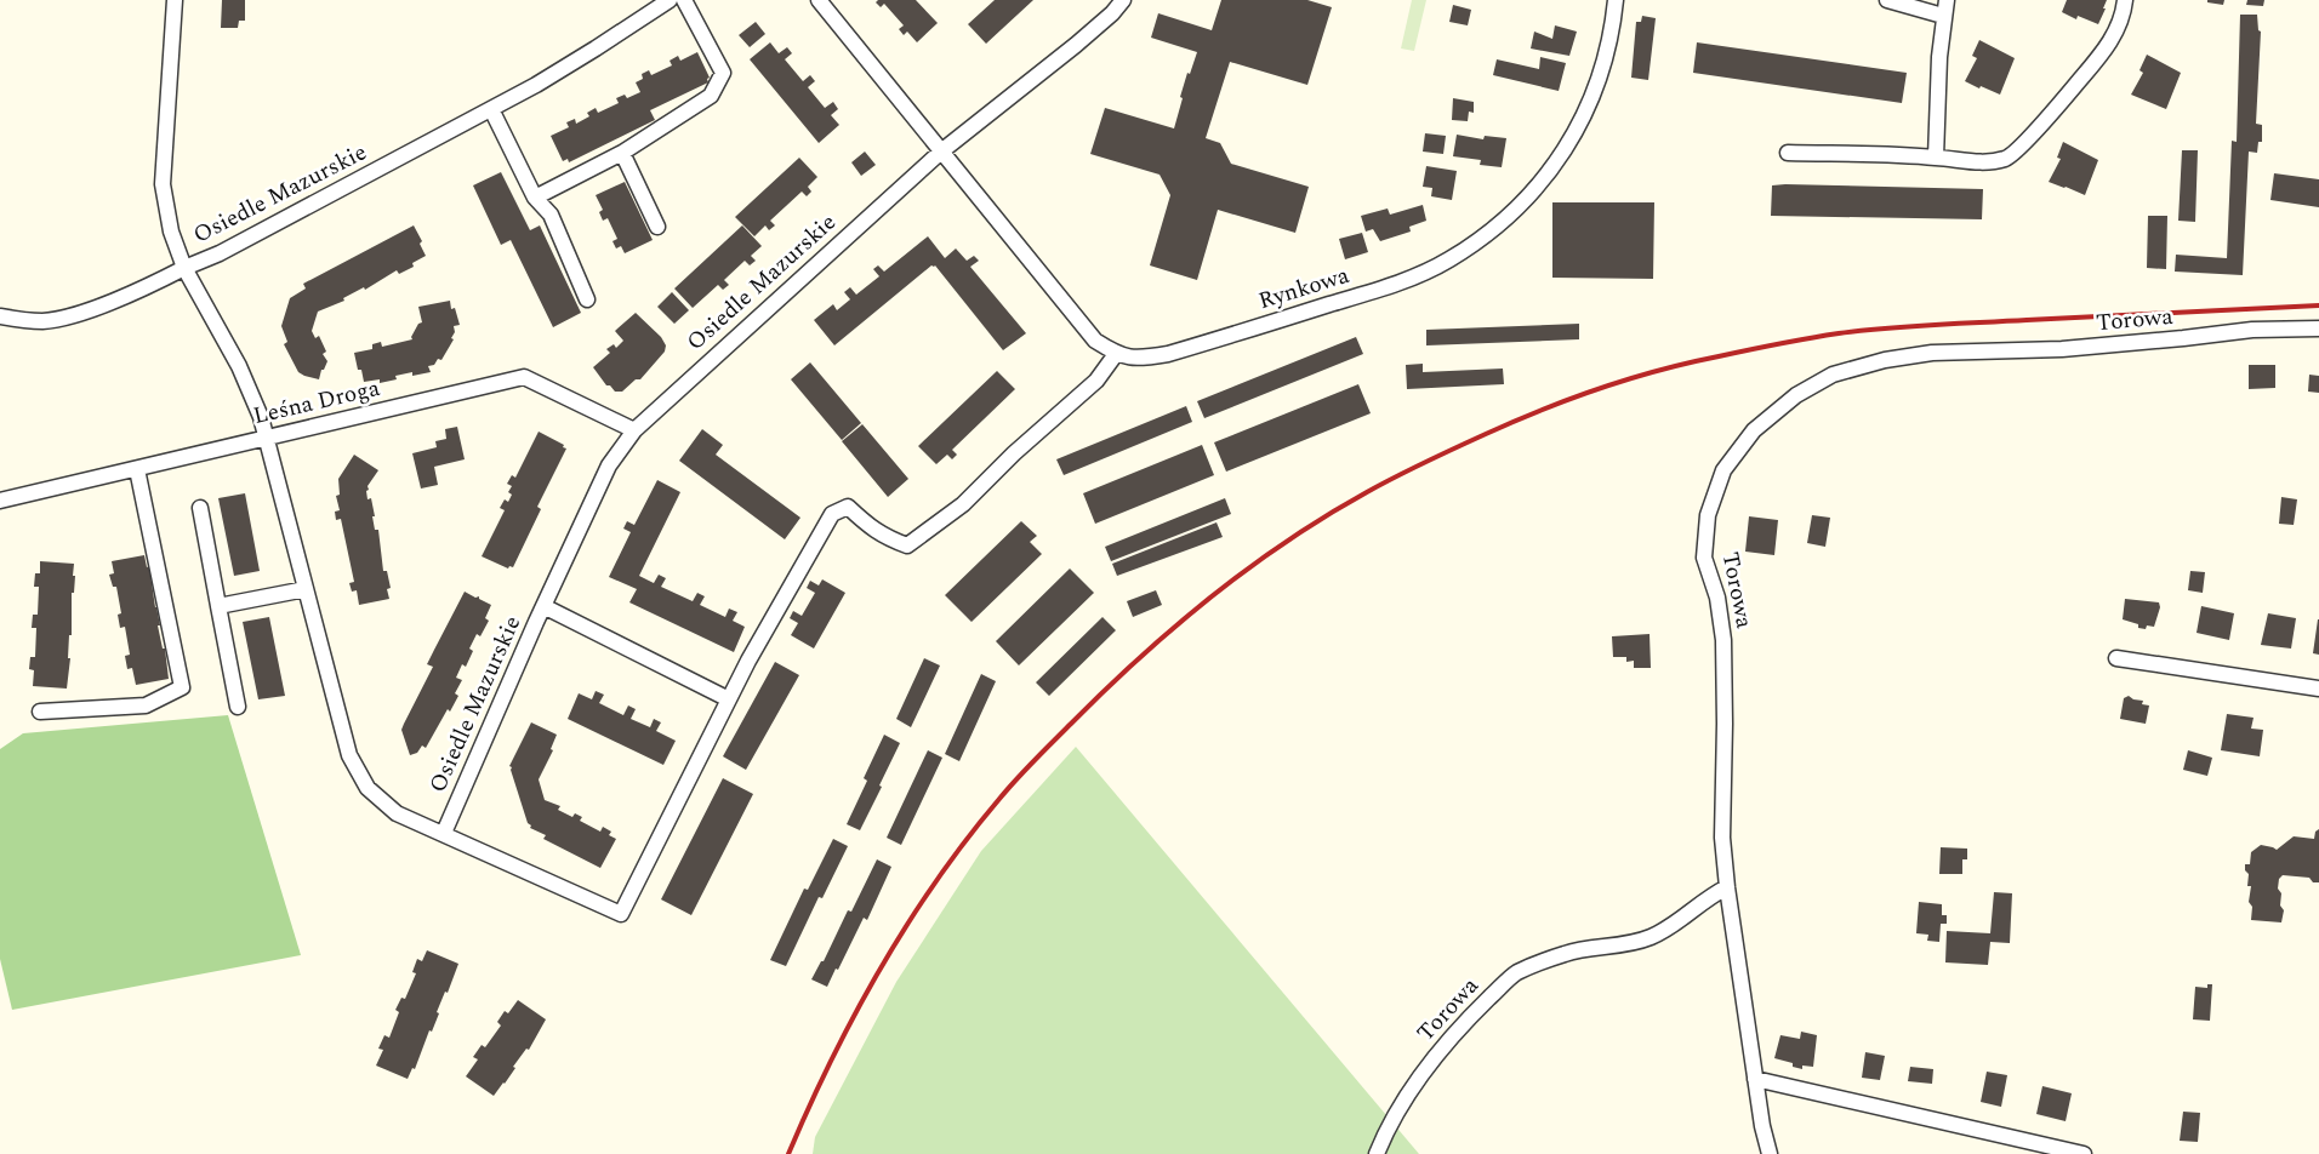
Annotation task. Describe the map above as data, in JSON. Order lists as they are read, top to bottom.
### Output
{
  "streets": {
    "street": [
      "Osiedle Mazurskie",
      "Rynkowa",
      "Torowa",
      "Leśna Droga"
    ]
  },
  "crossings": [
    ["Osiedle Mazurskie", "Rynkowa"],
    ["Osiedle Mazurskie", "Leśna Droga"]
  ]
}
